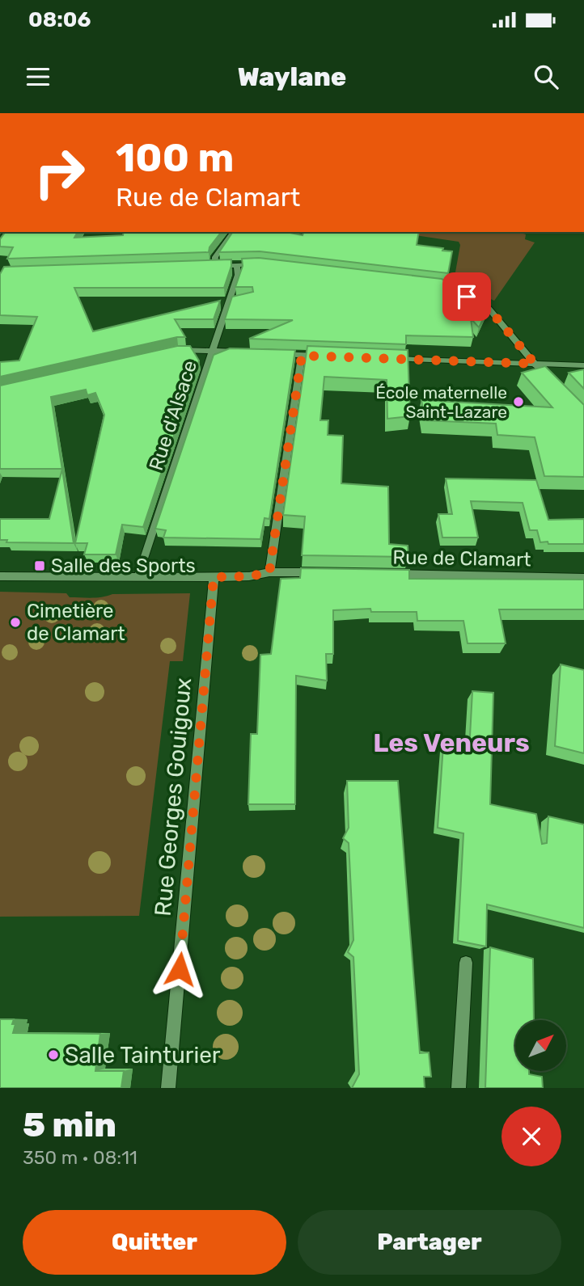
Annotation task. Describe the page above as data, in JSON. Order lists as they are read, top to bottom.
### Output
{
  "streets": {
    "street": ["Rue d'Alsace", "Rue de Clamart", "Rue Georges Gouigoux"]
  },
  "districts": ["Les Veneurs"],
  "places": {
    "other": ["École maternelle Saint-Lazare", "Cimetière de Clamart", "Salle Tainturier"],
    "transit": ["Salle des Sports"]
  },
  "north": "top right",
  "page": {
    "status": "08:06",
    "header": "Waylane",
    "turn": ["100 m", "Rue de Clamart"],
    "heading": ["5 min", "350 m · 08:11"],
    "buttons": ["Quitter", "Partager"]
  }
}
